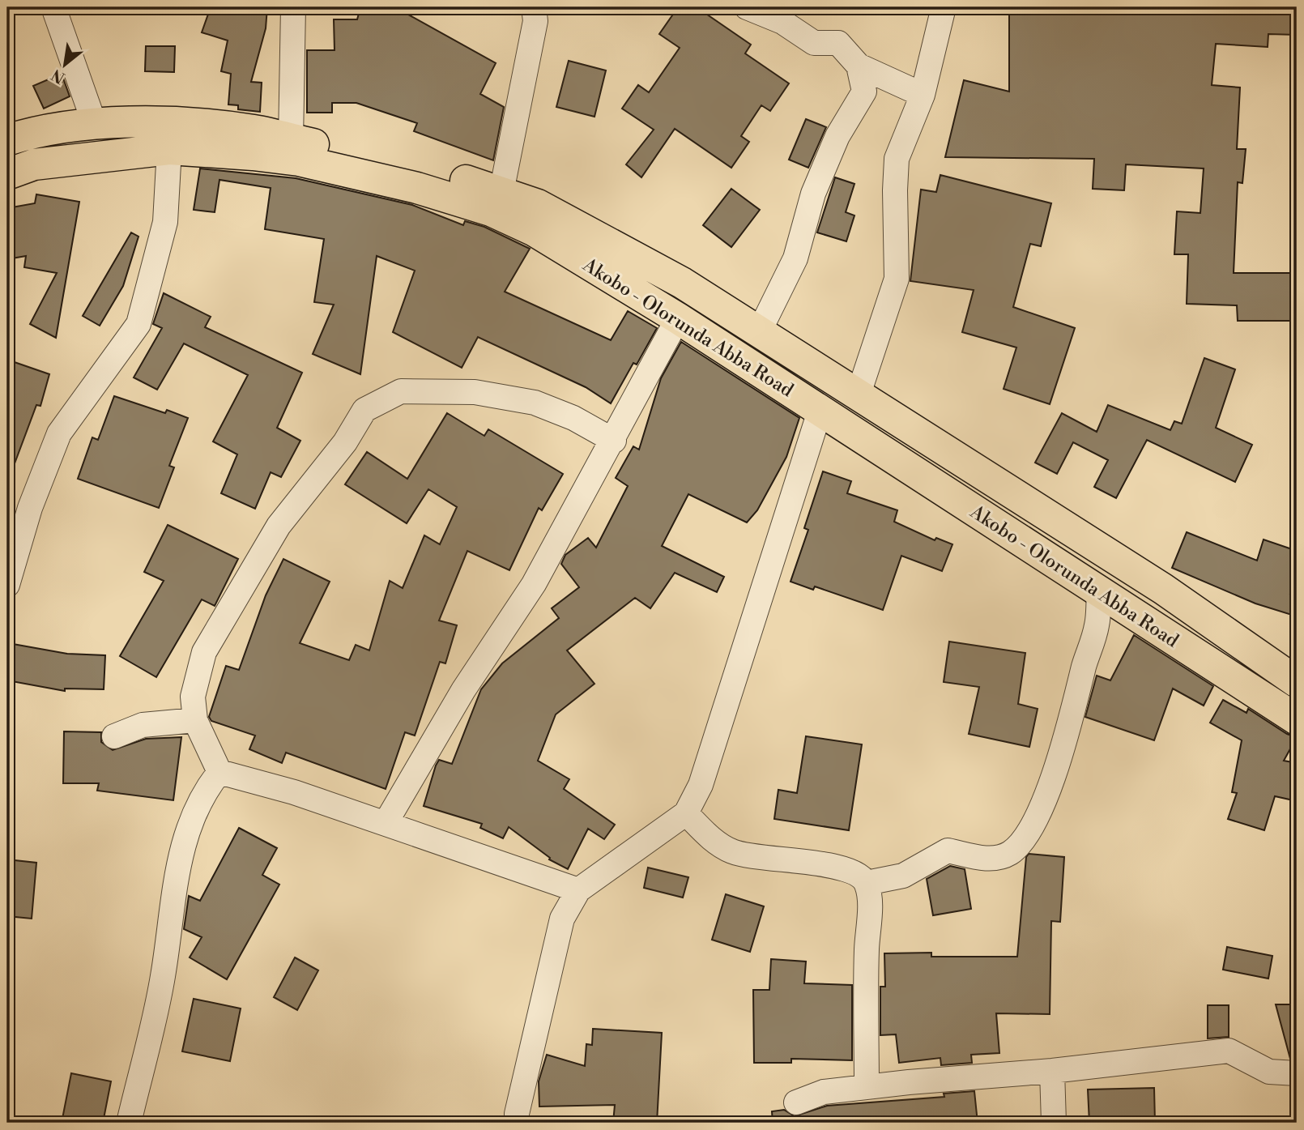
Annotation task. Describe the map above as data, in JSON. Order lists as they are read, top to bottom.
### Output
{
  "streets": {
    "main road": ["Akobo - Olorunda Abba Road"]
  },
  "north": "bottom left"
}
